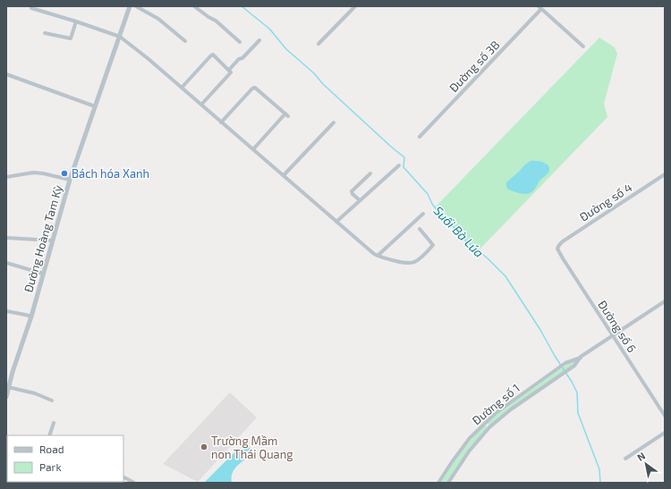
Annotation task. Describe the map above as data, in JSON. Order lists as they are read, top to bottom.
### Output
{
  "streets": {
    "street": [
      "Đường số 3B",
      "Đường số 4",
      "Đường Hoàng Tam Kỳ",
      "Đường số 6",
      "Đường số 1"
    ]
  },
  "crossings": [
    ["Đường số 4", "Đường số 6"],
    ["Đường số 6", "Đường số 1"]
  ],
  "water": ["Suối Bà Lúa"],
  "places": ["Bách hóa Xanh", "Trường Mầm non Thái Quang"],
  "legend": ["Road", "Park"],
  "north": "top left"
}
